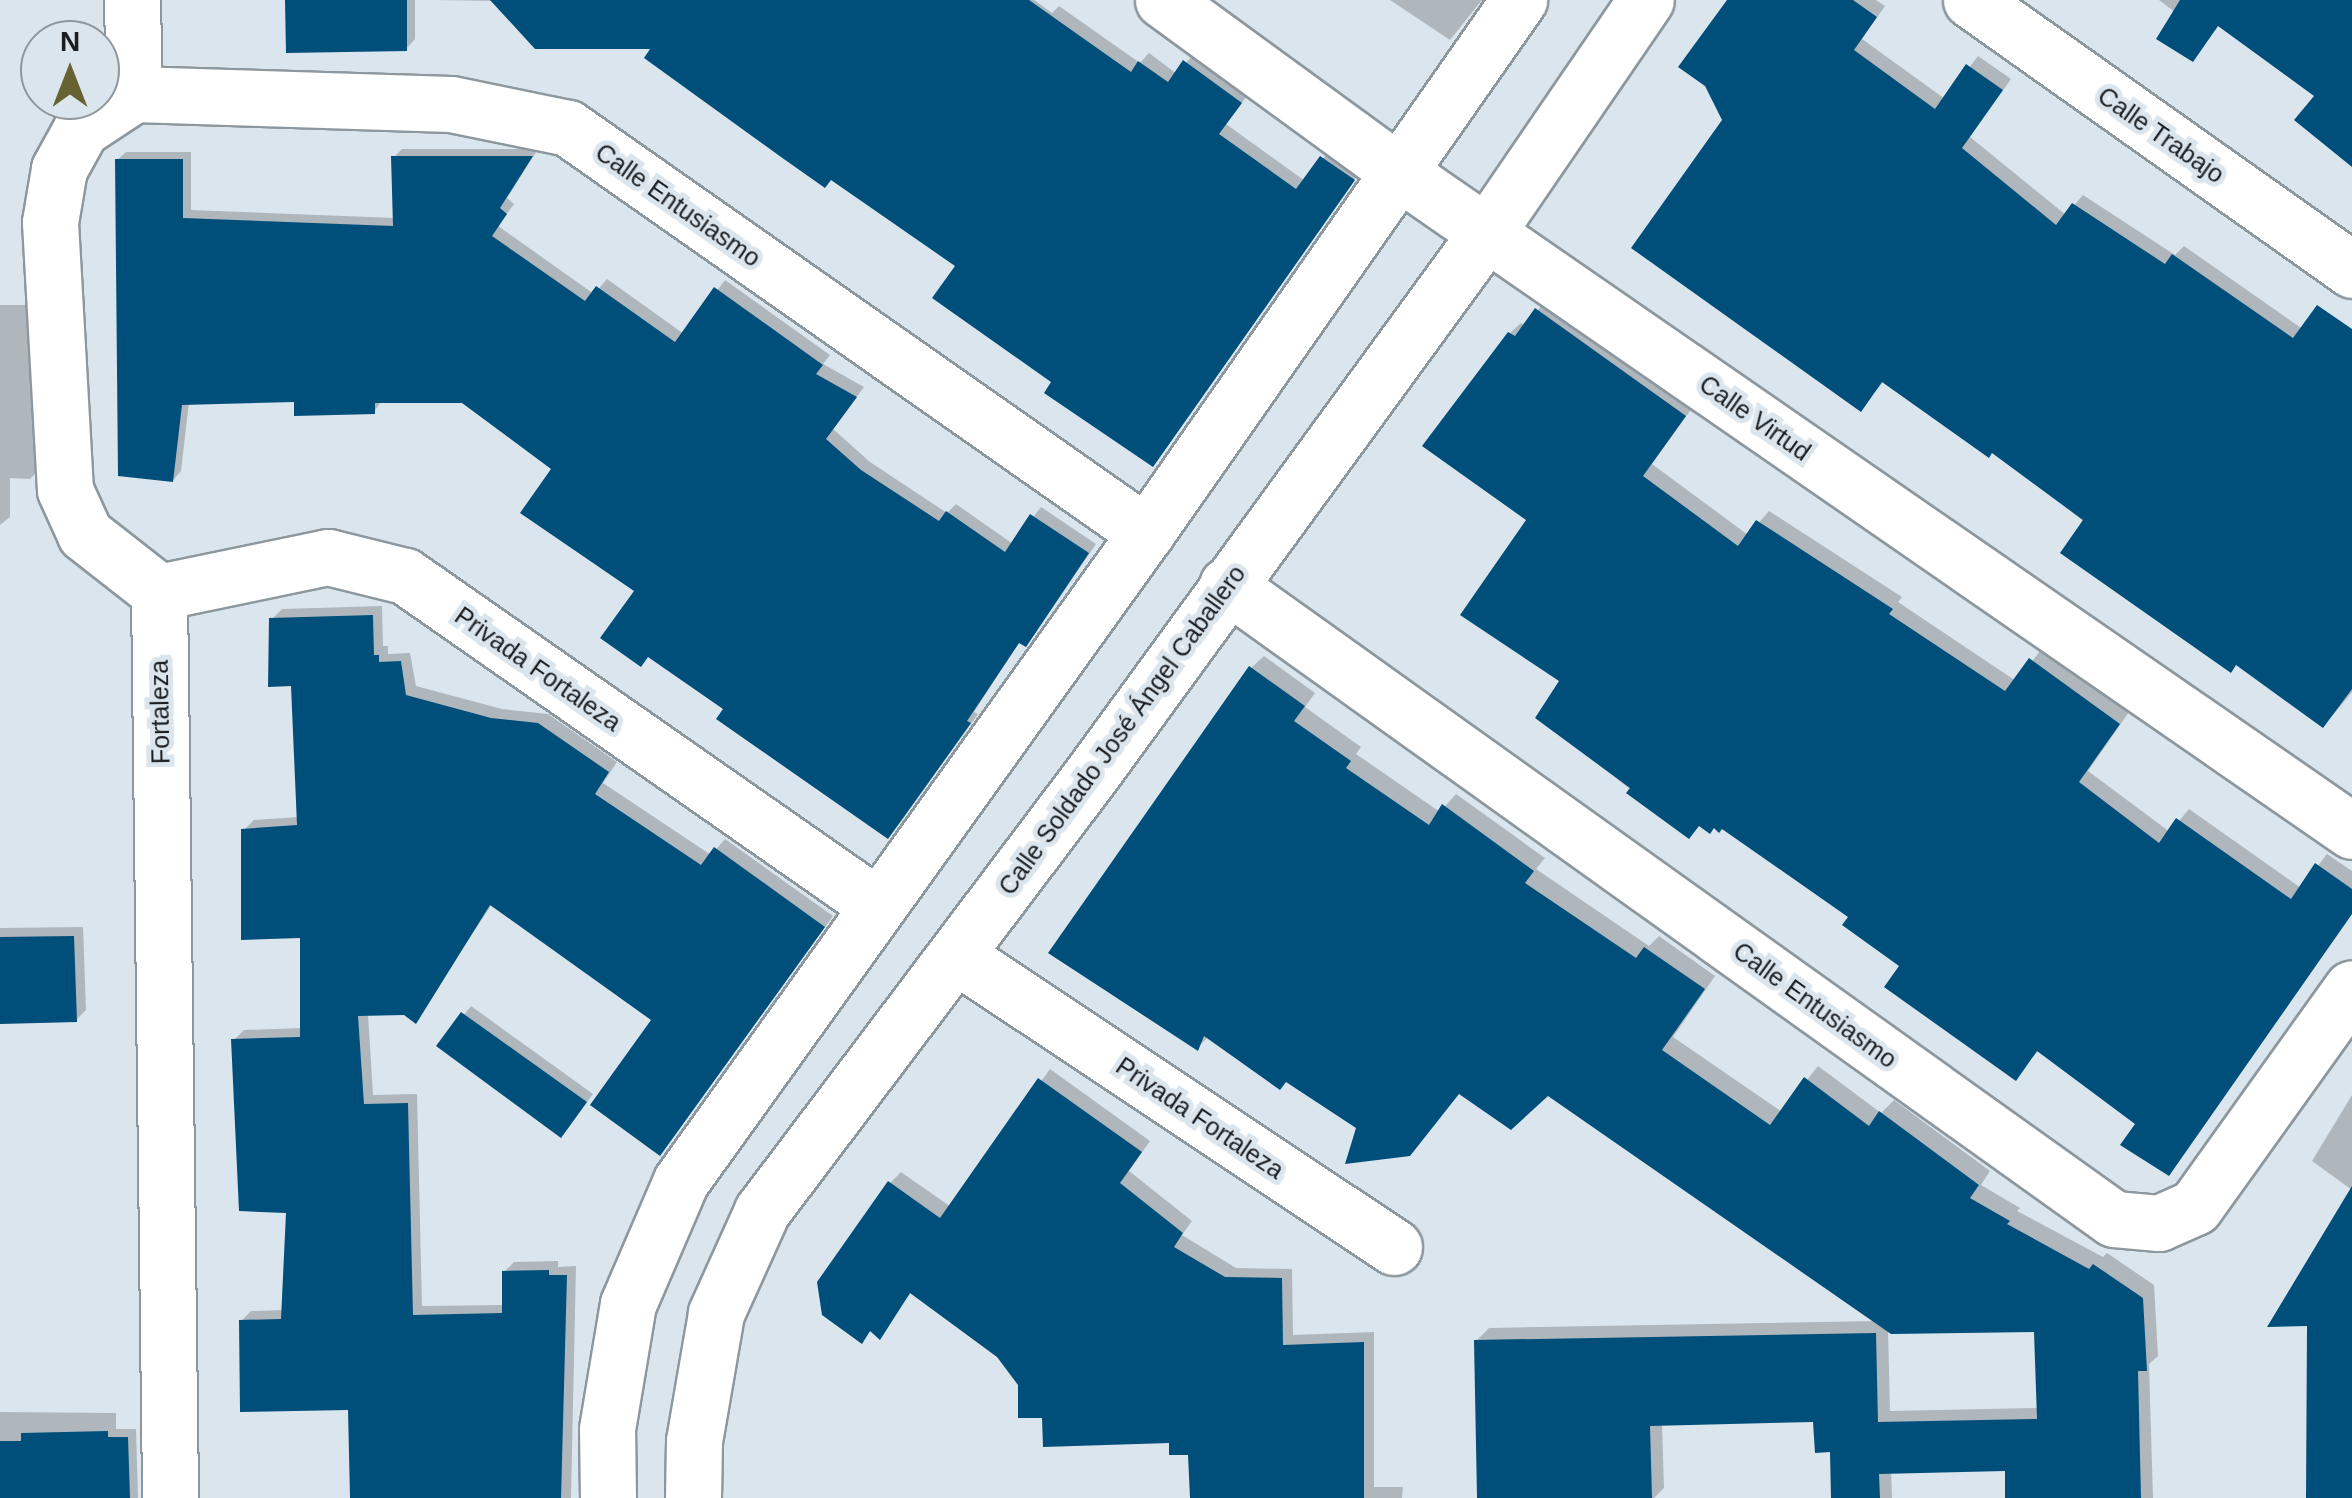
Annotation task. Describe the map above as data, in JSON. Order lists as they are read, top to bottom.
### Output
{
  "streets": {
    "street": [
      "Calle Trabajo",
      "Calle Entusiasmo",
      "Calle Virtud",
      "Privada Fortaleza",
      "Fortaleza",
      "Calle Soldado José Ángel Caballero"
    ]
  },
  "crossings": [
    ["Calle Entusiasmo", "Calle Soldado José Ángel Caballero"],
    ["Calle Virtud", "Calle Soldado José Ángel Caballero"],
    ["Privada Fortaleza", "Fortaleza"],
    ["Privada Fortaleza", "Calle Soldado José Ángel Caballero"]
  ],
  "north": "top"
}
